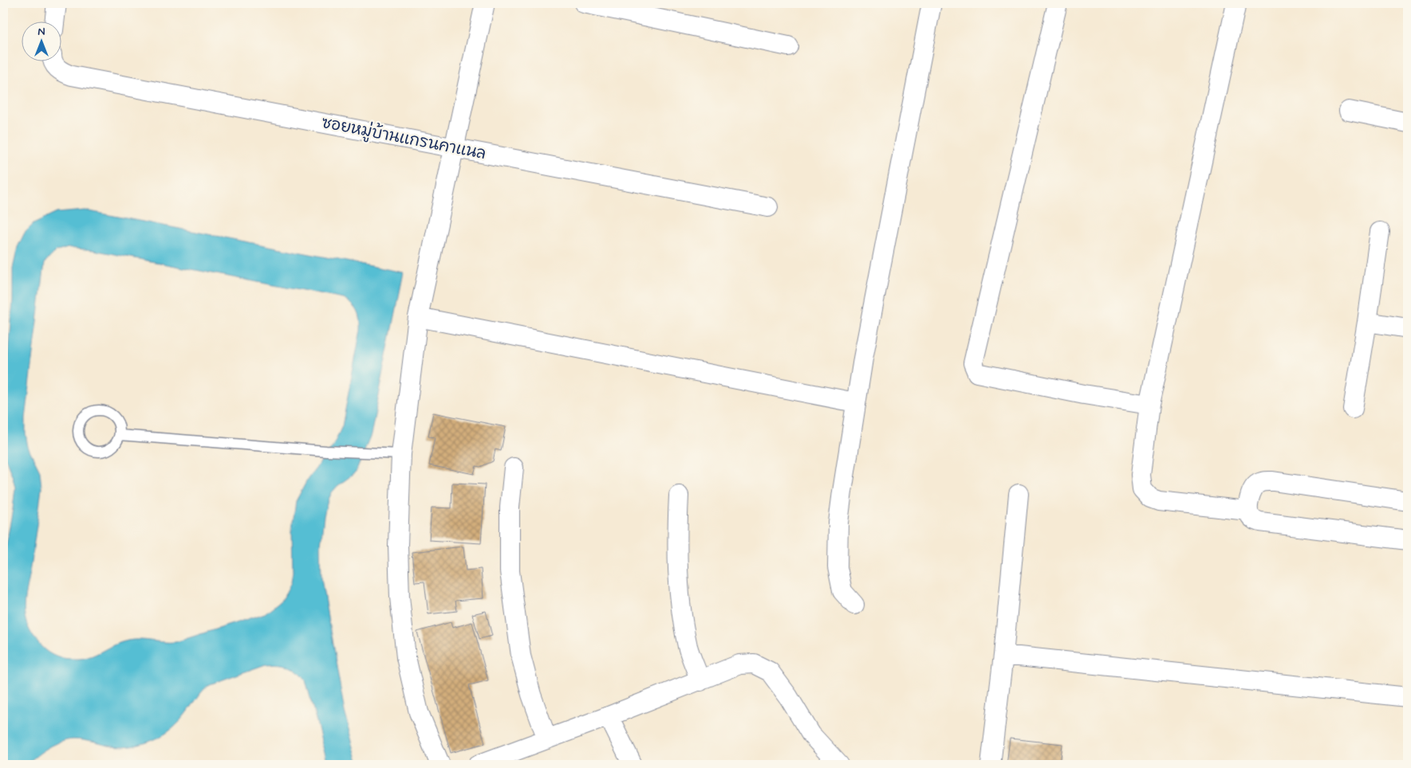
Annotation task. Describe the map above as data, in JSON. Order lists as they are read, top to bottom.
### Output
{
  "streets": {
    "street": ["ซอยหมู่บ้านแกรนคาแนล"]
  },
  "north": "top"
}
